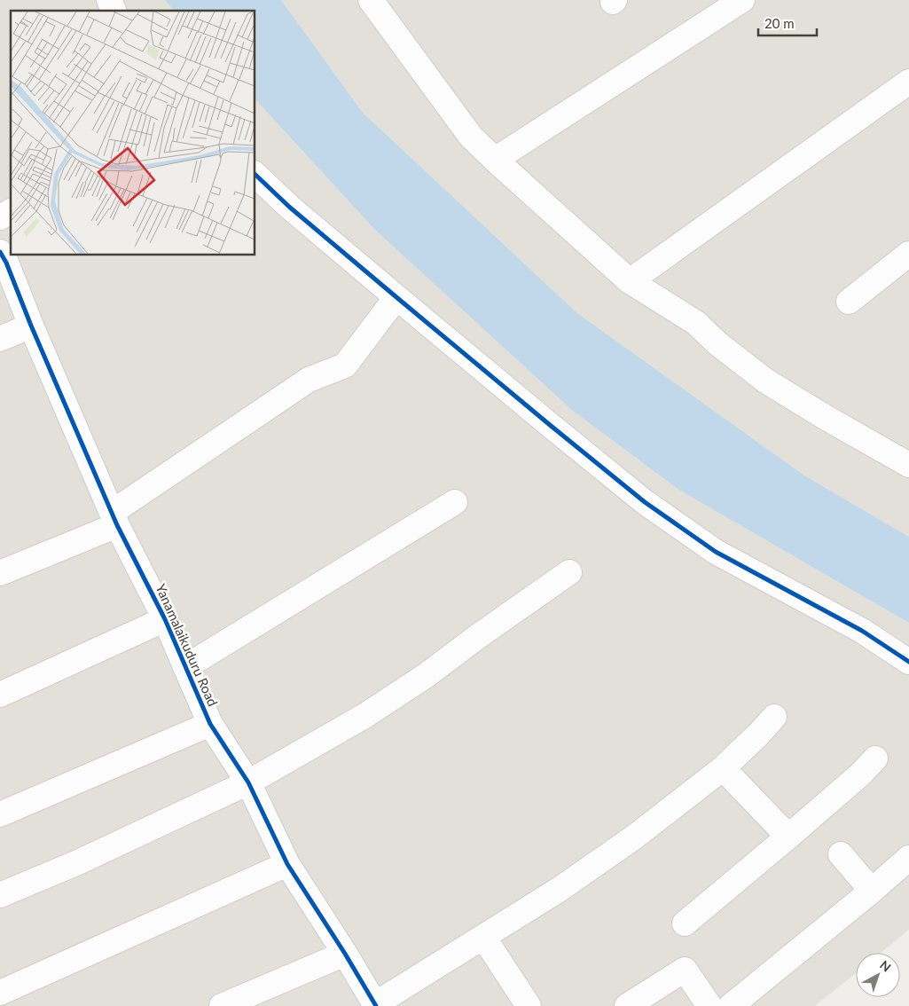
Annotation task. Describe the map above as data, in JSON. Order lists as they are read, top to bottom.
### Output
{
  "streets": {
    "street": ["Yanamalaikuduru Road"]
  },
  "scale_bar": "20 m",
  "north": "top right"
}
